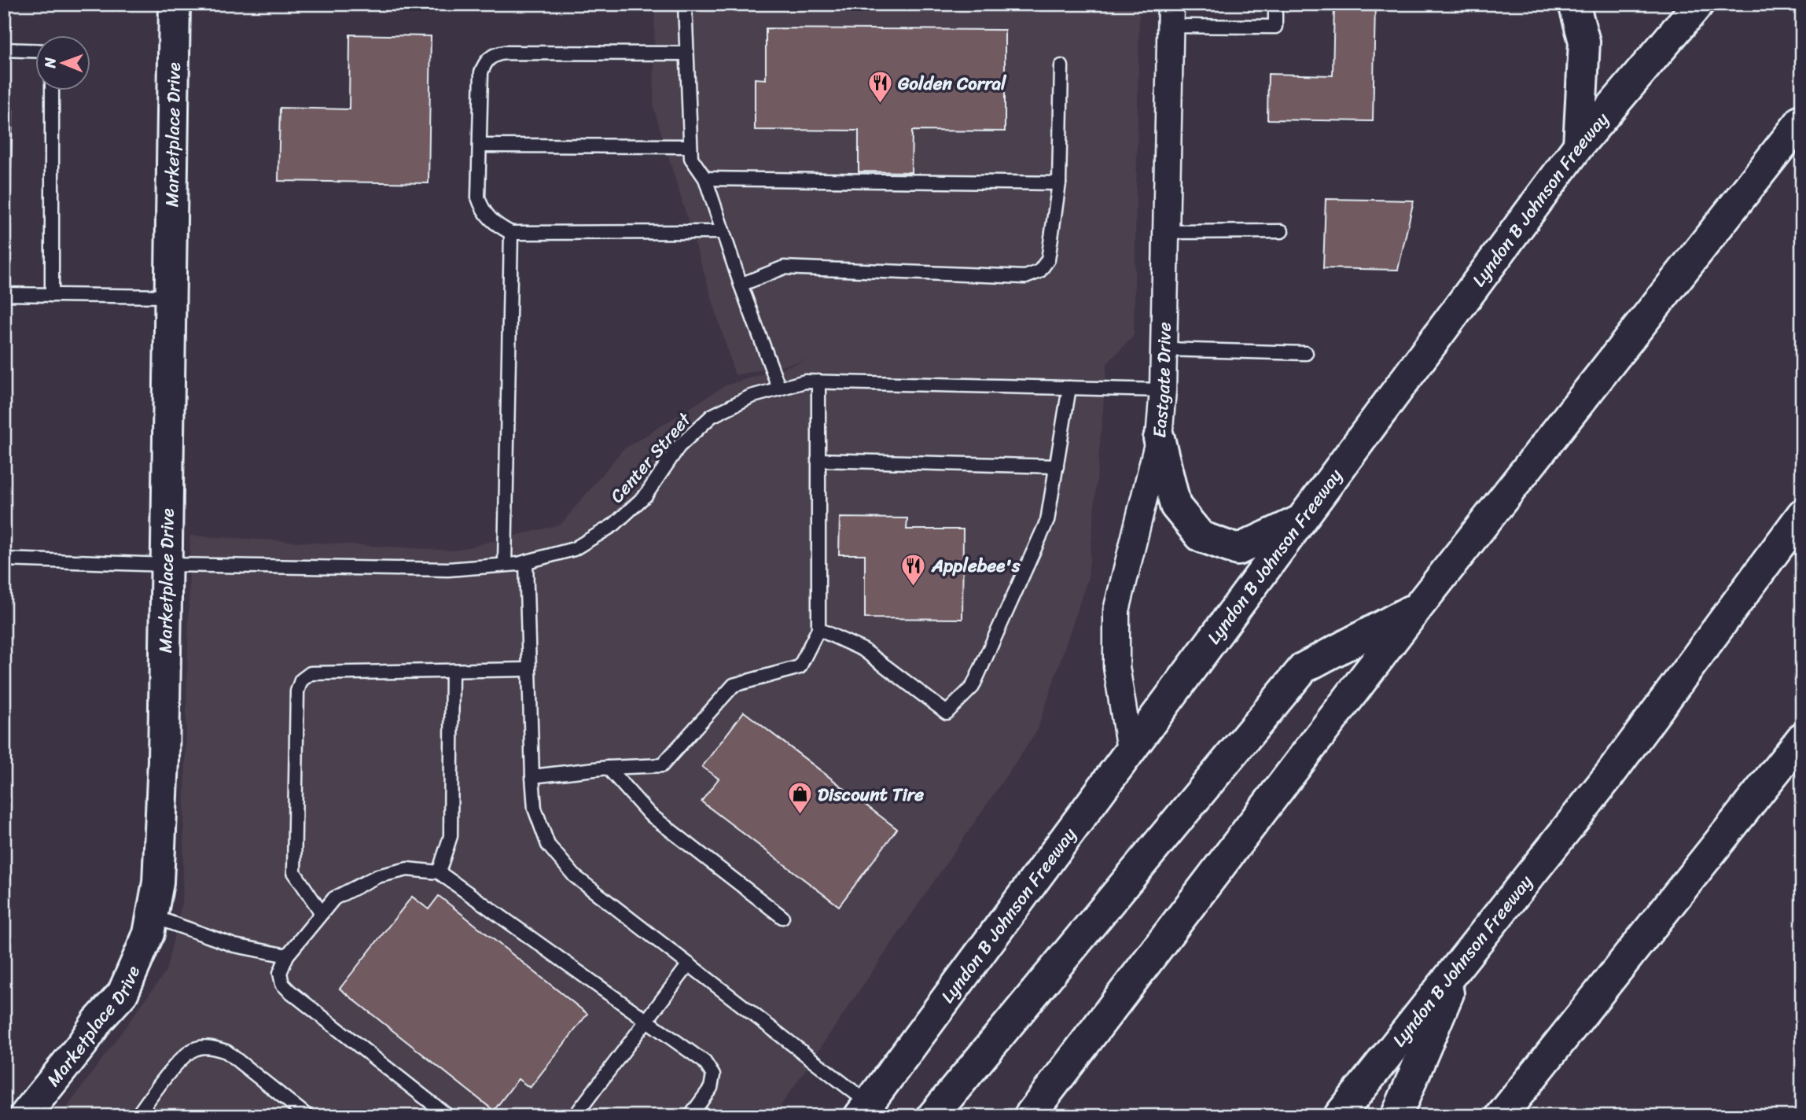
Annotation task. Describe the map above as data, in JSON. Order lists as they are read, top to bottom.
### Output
{
  "streets": {
    "main road": ["Marketplace Drive", "Lyndon B Johnson Freeway"],
    "street": ["Eastgate Drive"],
    "lane": ["Center Street"]
  },
  "crossings": [
    ["Marketplace Drive", "Center Street"],
    ["Lyndon B Johnson Freeway", "Eastgate Drive"],
    ["Eastgate Drive", "Center Street"]
  ],
  "places": {
    "restaurant": ["Golden Corral", "Applebee's"],
    "shop": ["Discount Tire"]
  },
  "north": "left"
}
